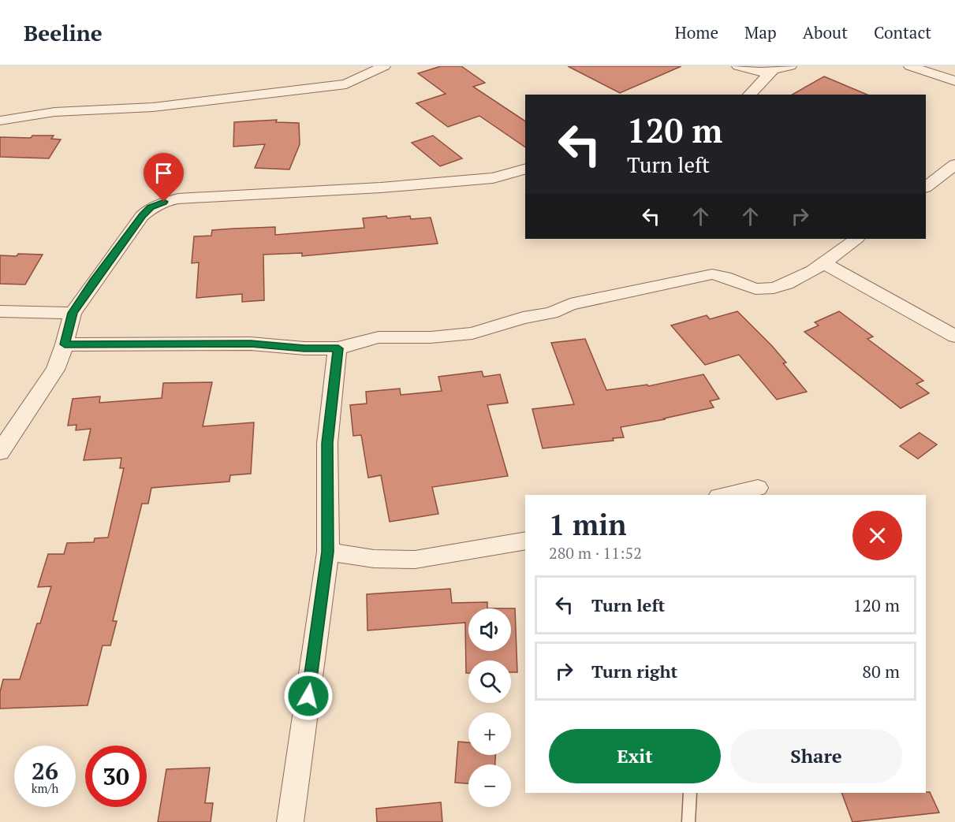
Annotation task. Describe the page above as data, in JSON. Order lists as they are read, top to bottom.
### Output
{
  "page": {
    "header": "Beeline",
    "nav": [
      "Home",
      "Map",
      "About",
      "Contact"
    ],
    "turn": ["120 m", "Turn left"],
    "heading": ["1 min", "280 m · 11:52"],
    "list": [
      {
        "name": "Turn left",
        "value": "120 m"
      },
      {
        "name": "Turn right",
        "value": "80 m"
      }
    ],
    "map_buttons": ["+", "−"],
    "buttons": ["Exit", "Share"],
    "speed": "26 km/h",
    "limit": "30"
  }
}
